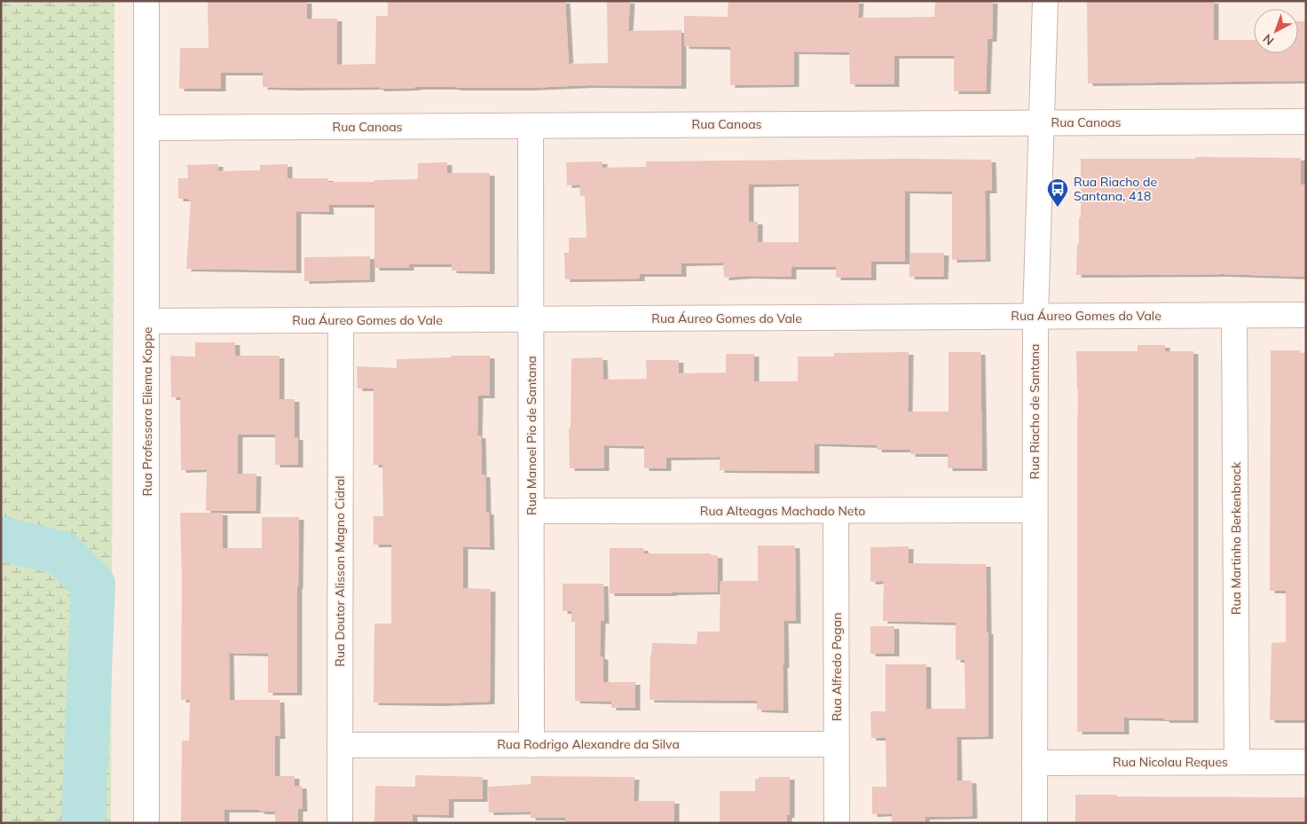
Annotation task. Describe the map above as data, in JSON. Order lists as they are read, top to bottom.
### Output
{
  "streets": {
    "street": [
      "Rua Canoas",
      "Rua Áureo Gomes do Vale",
      "Rua Professora Eliema Koppe",
      "Rua Riacho de Santana",
      "Rua Manoel Pio de Santana",
      "Rua Alteagas Machado Neto",
      "Rua Martinho Berkenbrock",
      "Rua Doutor Alisson Magno Cidral",
      "Rua Alfredo Pogan",
      "Rua Rodrigo Alexandre da Silva",
      "Rua Nicolau Reques"
    ]
  },
  "crossings": [
    ["Rua Canoas", "Rua Professora Eliema Koppe"],
    ["Rua Canoas", "Rua Riacho de Santana"],
    ["Rua Canoas", "Rua Manoel Pio de Santana"],
    ["Rua Áureo Gomes do Vale", "Rua Professora Eliema Koppe"],
    ["Rua Áureo Gomes do Vale", "Rua Riacho de Santana"],
    ["Rua Áureo Gomes do Vale", "Rua Manoel Pio de Santana"],
    ["Rua Áureo Gomes do Vale", "Rua Martinho Berkenbrock"],
    ["Rua Áureo Gomes do Vale", "Rua Doutor Alisson Magno Cidral"],
    ["Rua Riacho de Santana", "Rua Alteagas Machado Neto"],
    ["Rua Riacho de Santana", "Rua Nicolau Reques"],
    ["Rua Manoel Pio de Santana", "Rua Alteagas Machado Neto"],
    ["Rua Manoel Pio de Santana", "Rua Rodrigo Alexandre da Silva"],
    ["Rua Alteagas Machado Neto", "Rua Alfredo Pogan"],
    ["Rua Martinho Berkenbrock", "Rua Nicolau Reques"],
    ["Rua Doutor Alisson Magno Cidral", "Rua Rodrigo Alexandre da Silva"],
    ["Rua Alfredo Pogan", "Rua Rodrigo Alexandre da Silva"]
  ],
  "places": {
    "bus stop": ["Rua Riacho de Santana, 418"]
  },
  "north": "bottom left"
}
